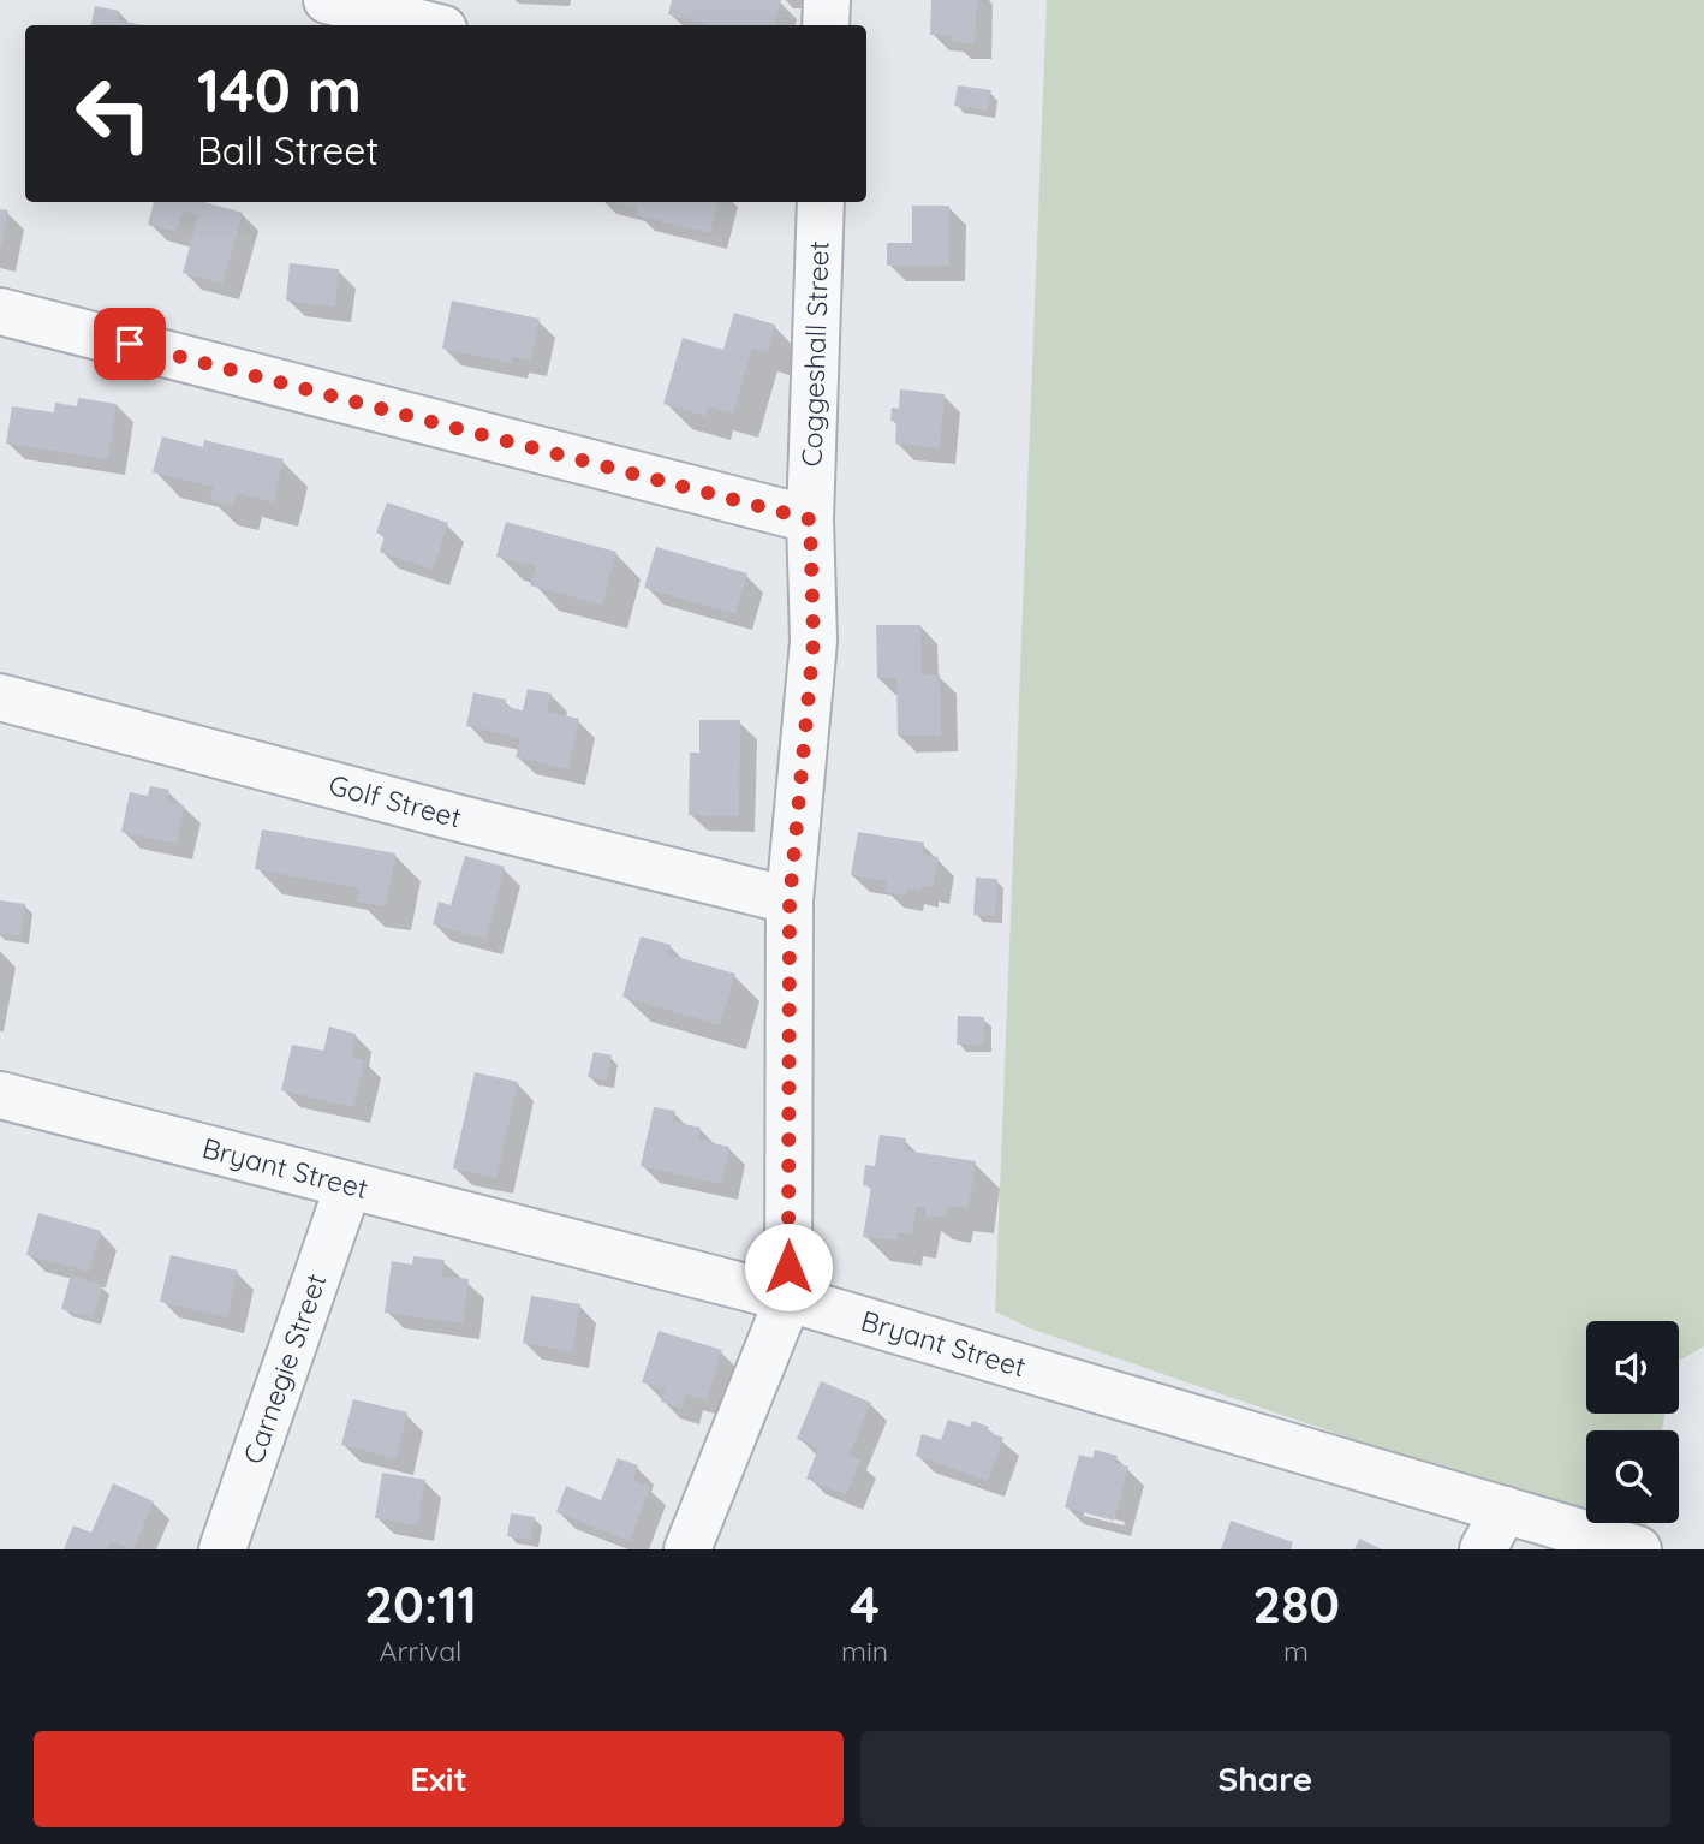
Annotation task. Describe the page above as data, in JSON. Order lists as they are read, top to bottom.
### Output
{
  "streets": {
    "street": [
      "Coggeshall Street",
      "Golf Street",
      "Bryant Street",
      "Carnegie Street"
    ]
  },
  "crossings": [
    ["Coggeshall Street", "Golf Street"],
    ["Coggeshall Street", "Bryant Street"],
    ["Bryant Street", "Carnegie Street"]
  ],
  "page": {
    "turn": ["140 m", "Ball Street"],
    "eta": [
      "20:11",
      "Arrival",
      "4",
      "min",
      "280",
      "m"
    ],
    "buttons": ["Exit", "Share"]
  }
}
